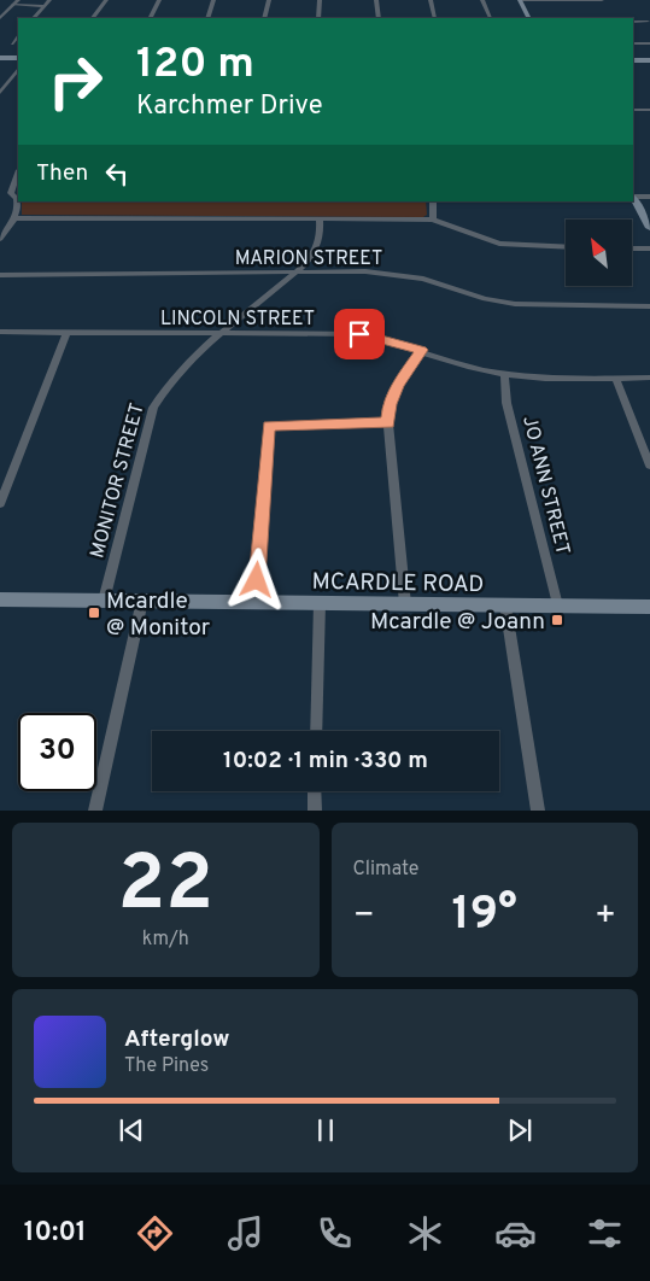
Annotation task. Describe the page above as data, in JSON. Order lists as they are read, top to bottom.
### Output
{
  "streets": {
    "main road": ["MCARDLE ROAD"],
    "street": [
      "MARION STREET",
      "LINCOLN STREET",
      "MONITOR STREET",
      "JO ANN STREET"
    ]
  },
  "crossings": [
    ["MARION STREET", "MONITOR STREET"],
    ["LINCOLN STREET", "MONITOR STREET"],
    ["LINCOLN STREET", "JO ANN STREET"],
    ["MONITOR STREET", "MCARDLE ROAD"],
    ["JO ANN STREET", "MCARDLE ROAD"]
  ],
  "places": {
    "transit": ["Mcardle @ Monitor", "Mcardle @ Joann"]
  },
  "north": "top left",
  "page": {
    "turn": ["120 m", "Karchmer Drive"],
    "then": "Then",
    "limit": "30",
    "trip": "10:02 · 1 min · 330 m",
    "tile": [
      ["22", "km/h"],
      "Climate"
    ],
    "heat": ["−", "19°", "+"],
    "song": ["Afterglow", "The Pines"],
    "tabs": "10:01"
  }
}
